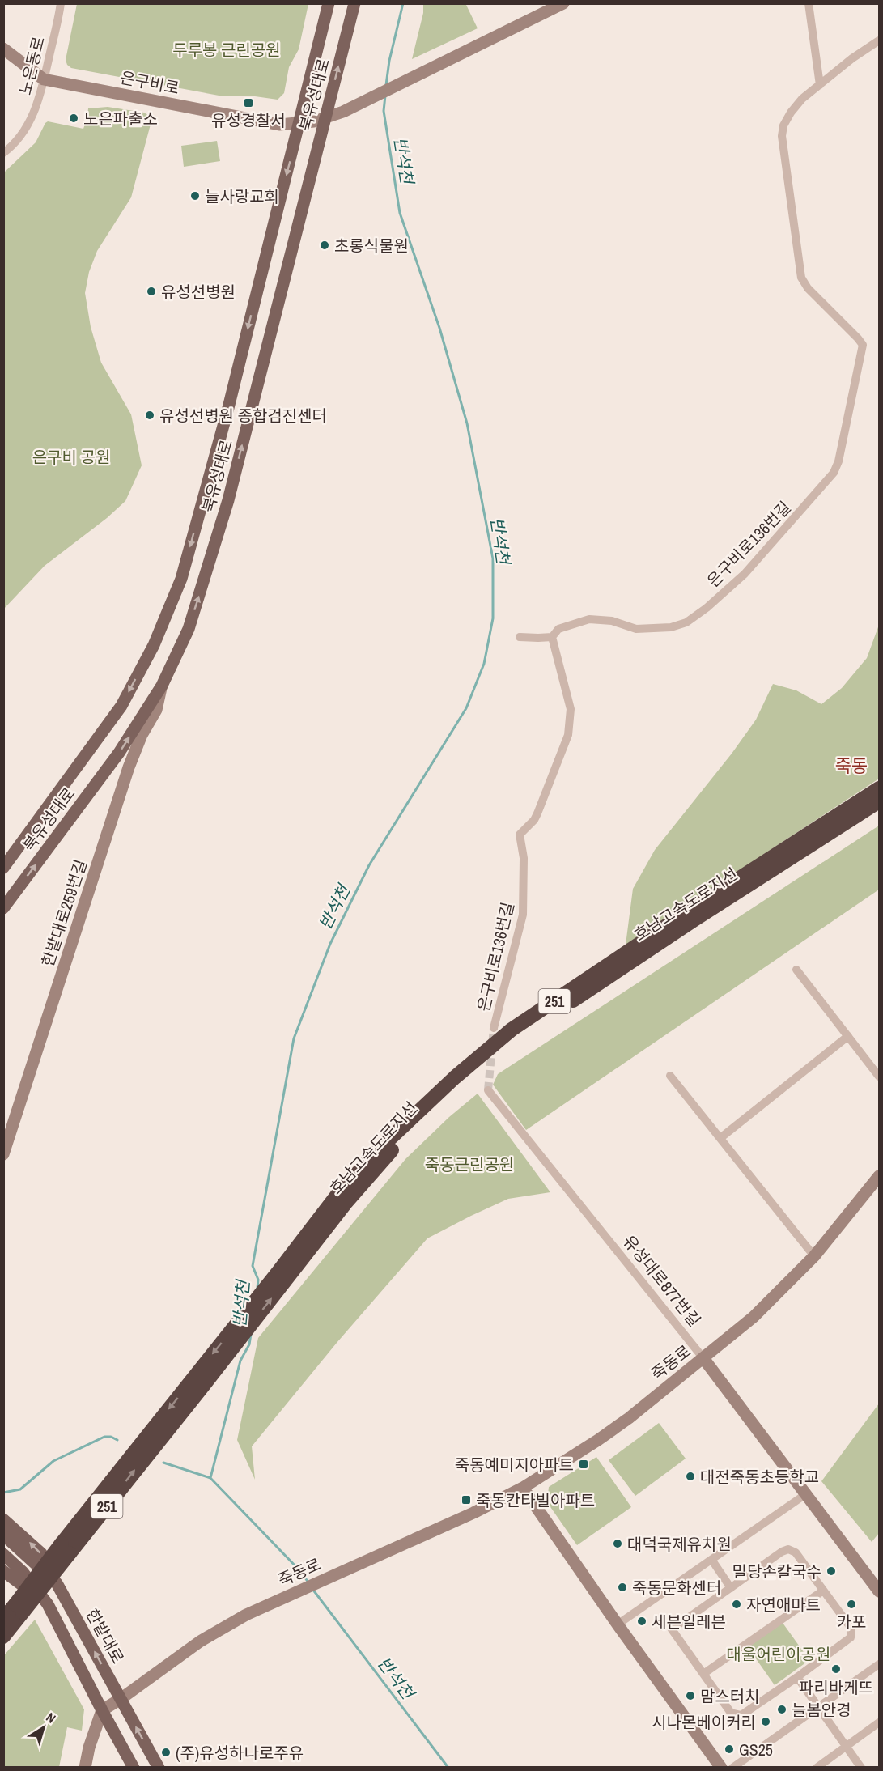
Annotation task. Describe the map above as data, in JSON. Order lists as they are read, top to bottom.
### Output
{
  "streets": {
    "highway": ["호남고속도로지선", "251"],
    "main road": ["북유성대로", "한밭대로"],
    "street": [
      "노은동로",
      "은구비로",
      "은구비로136번길",
      "한밭대로259번길",
      "유성대로877번길",
      "죽동로"
    ]
  },
  "crossings": [
    ["노은동로", "은구비로"],
    ["은구비로", "북유성대로"],
    ["북유성대로", "한밭대로259번길"],
    ["유성대로877번길", "죽동로"],
    ["죽동로", "한밭대로"]
  ],
  "districts": ["죽동"],
  "water": ["반석천"],
  "parks": [
    "두루봉 근린공원",
    "은구비 공원",
    "죽동근린공원",
    "대울어린이공원"
  ],
  "places": {
    "transit": ["유성경찰서", "죽동예미지아파트", "죽동칸타빌아파트"],
    "other": [
      "노은파출소",
      "늘사랑교회",
      "초롱식물원",
      "유성선병원",
      "유성선병원 종합검진센터",
      "대전죽동초등학교",
      "대덕국제유치원",
      "밀당손칼국수",
      "죽동문화센터",
      "자연애마트",
      "카포",
      "세븐일레븐",
      "파리바게뜨",
      "맘스터치",
      "늘봄안경",
      "시나몬베이커리",
      "GS25",
      "(주)유성하나로주유"
    ]
  },
  "north": "top right"
}
